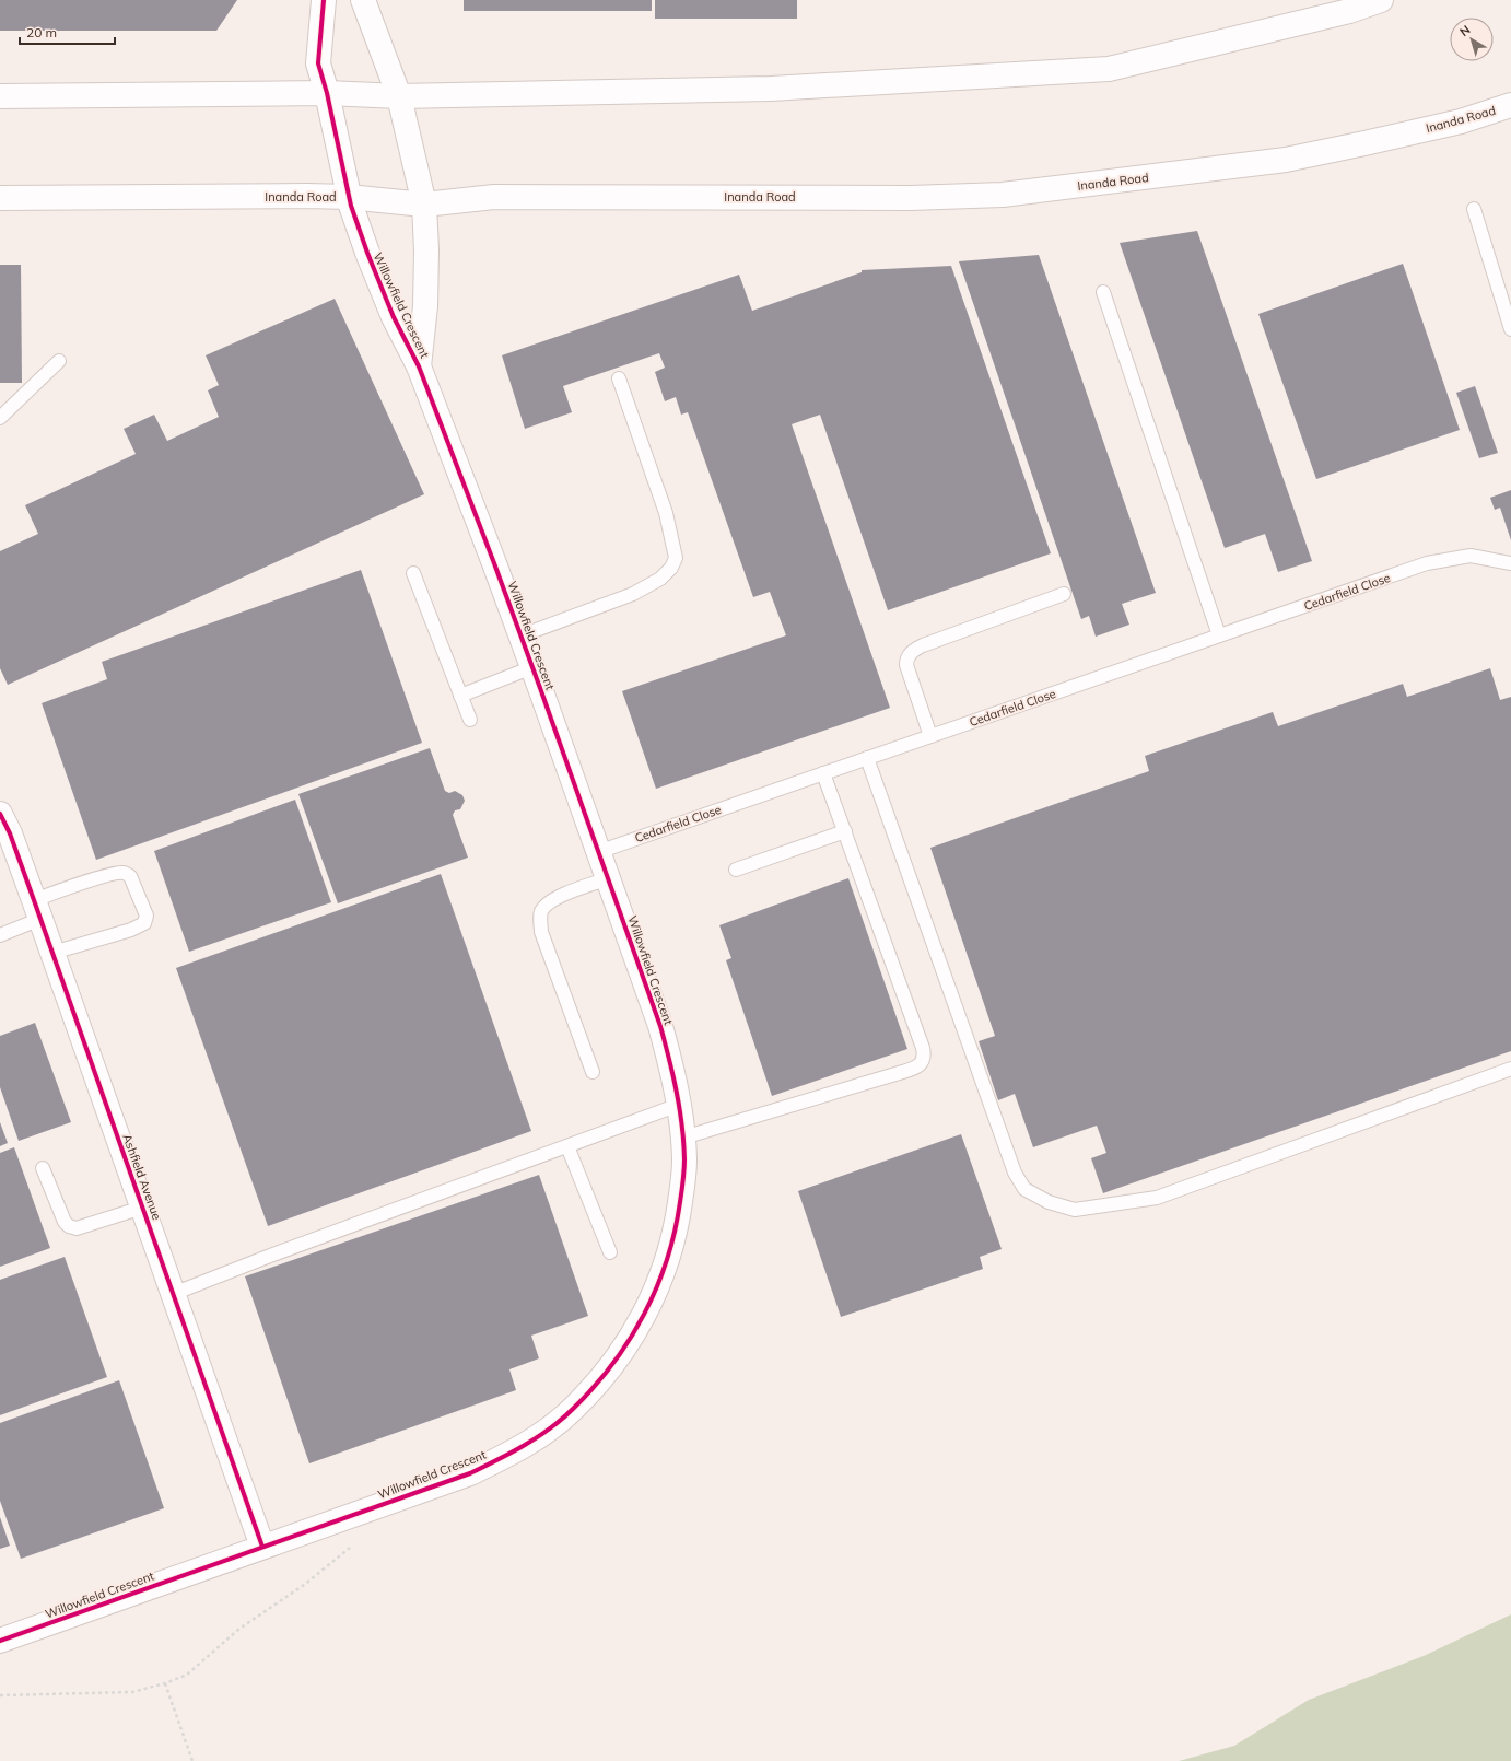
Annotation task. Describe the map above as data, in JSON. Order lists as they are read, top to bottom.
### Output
{
  "streets": {
    "street": ["Inanda Road", "Willowfield Crescent", "Ashfield Avenue"],
    "lane": ["Cedarfield Close"]
  },
  "crossings": [
    ["Inanda Road", "Willowfield Crescent"],
    ["Willowfield Crescent", "Cedarfield Close"],
    ["Willowfield Crescent", "Ashfield Avenue"]
  ],
  "scale_bar": "20 m",
  "north": "top left"
}
